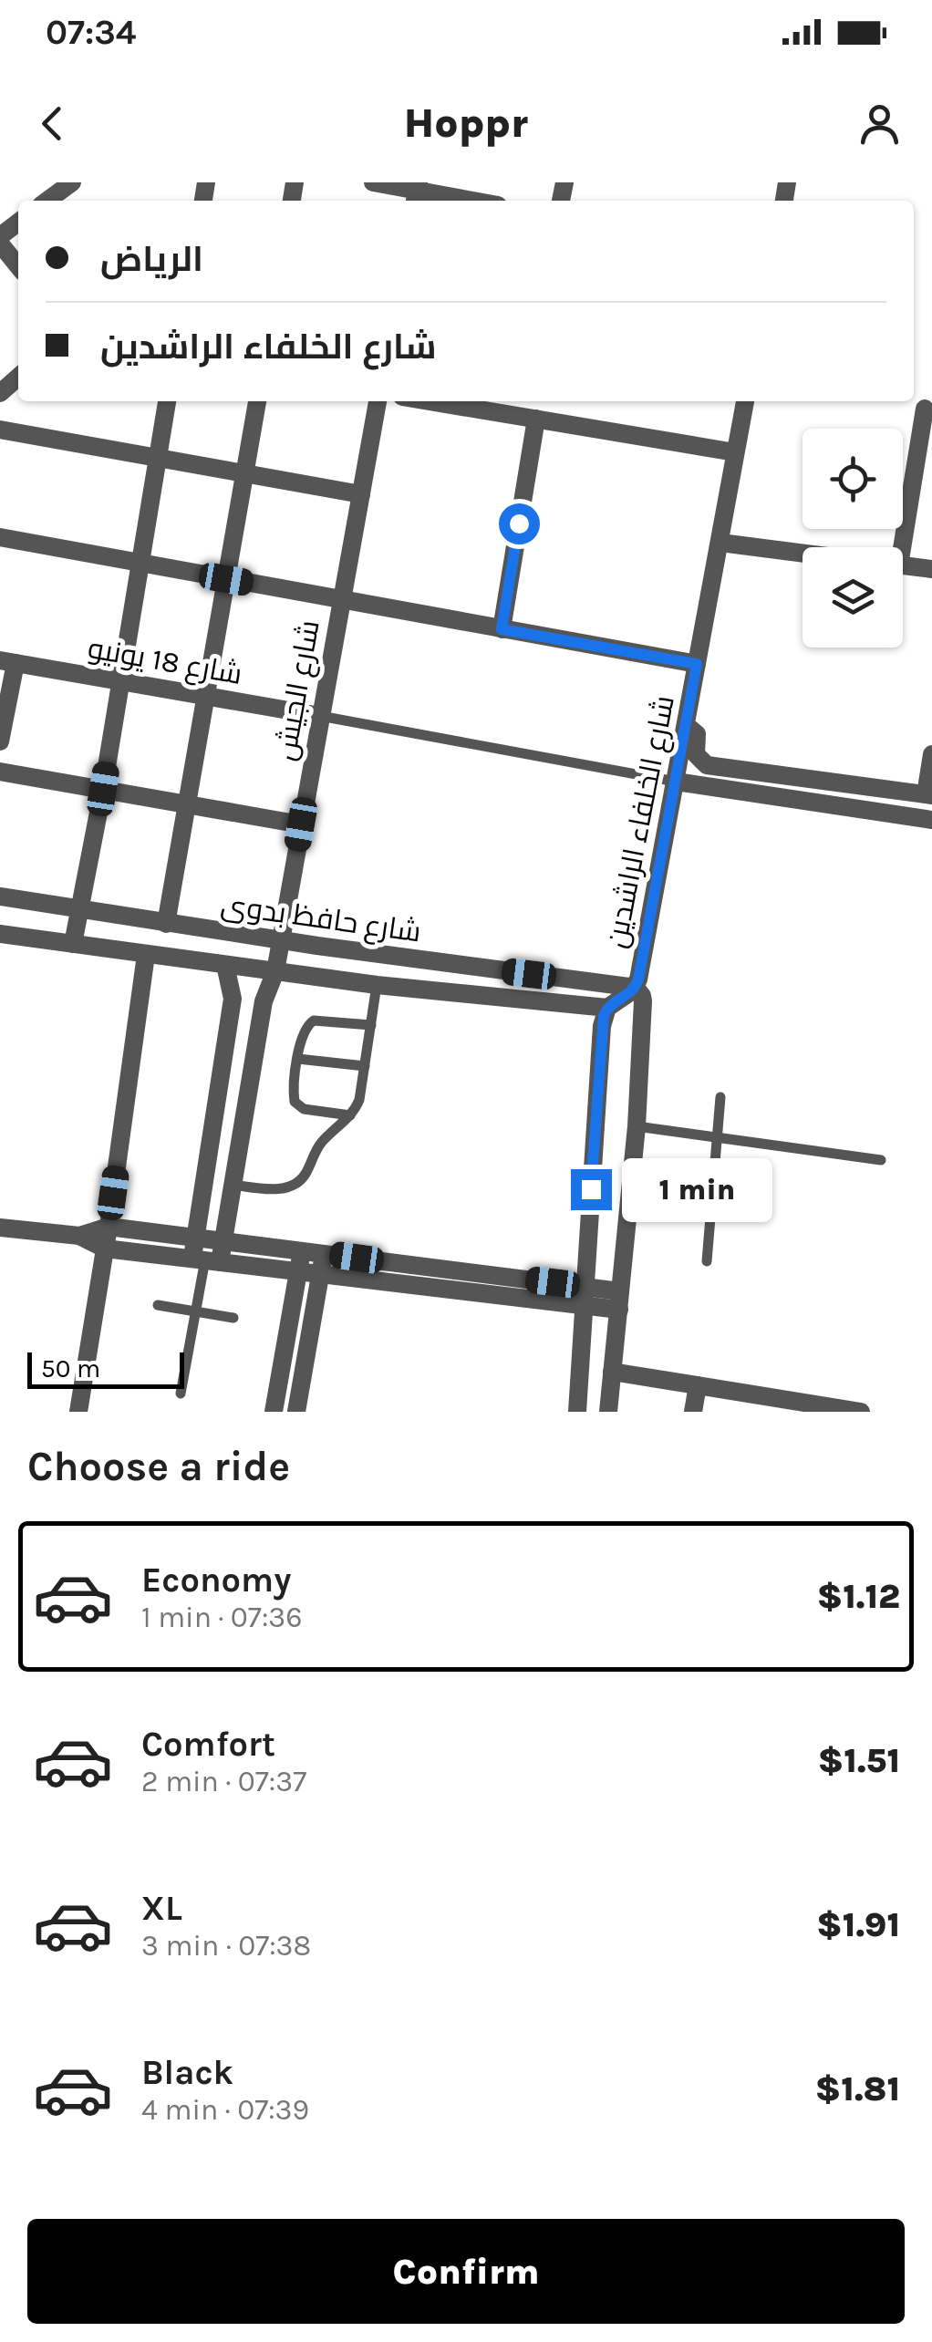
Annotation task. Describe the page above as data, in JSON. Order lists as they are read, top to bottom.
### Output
{
  "streets": {
    "street": [
      "شارع 18 يونيو",
      "شارع الجيش",
      "شارع الخلفاء الراشدين",
      "شارع حافظ بدوى"
    ]
  },
  "crossings": [
    ["شارع 18 يونيو", "شارع الجيش"],
    ["شارع الجيش", "شارع حافظ بدوى"],
    ["شارع الخلفاء الراشدين", "شارع حافظ بدوى"]
  ],
  "scale_bar": "50 m",
  "page": {
    "status": "07:34",
    "header": "Hoppr",
    "banner": ["الرياض", "شارع الخلفاء الراشدين"],
    "bubble": "1 min",
    "scale": "50 m",
    "heading": "Choose a ride",
    "list": [
      {
        "name": "Economy",
        "note": "1 min · 07:36",
        "value": "$1.12"
      },
      {
        "name": "Comfort",
        "note": "2 min · 07:37",
        "value": "$1.51"
      },
      {
        "name": "XL",
        "note": "3 min · 07:38",
        "value": "$1.91"
      },
      {
        "name": "Black",
        "note": "4 min · 07:39",
        "value": "$1.81"
      }
    ],
    "buttons": "Confirm"
  }
}
